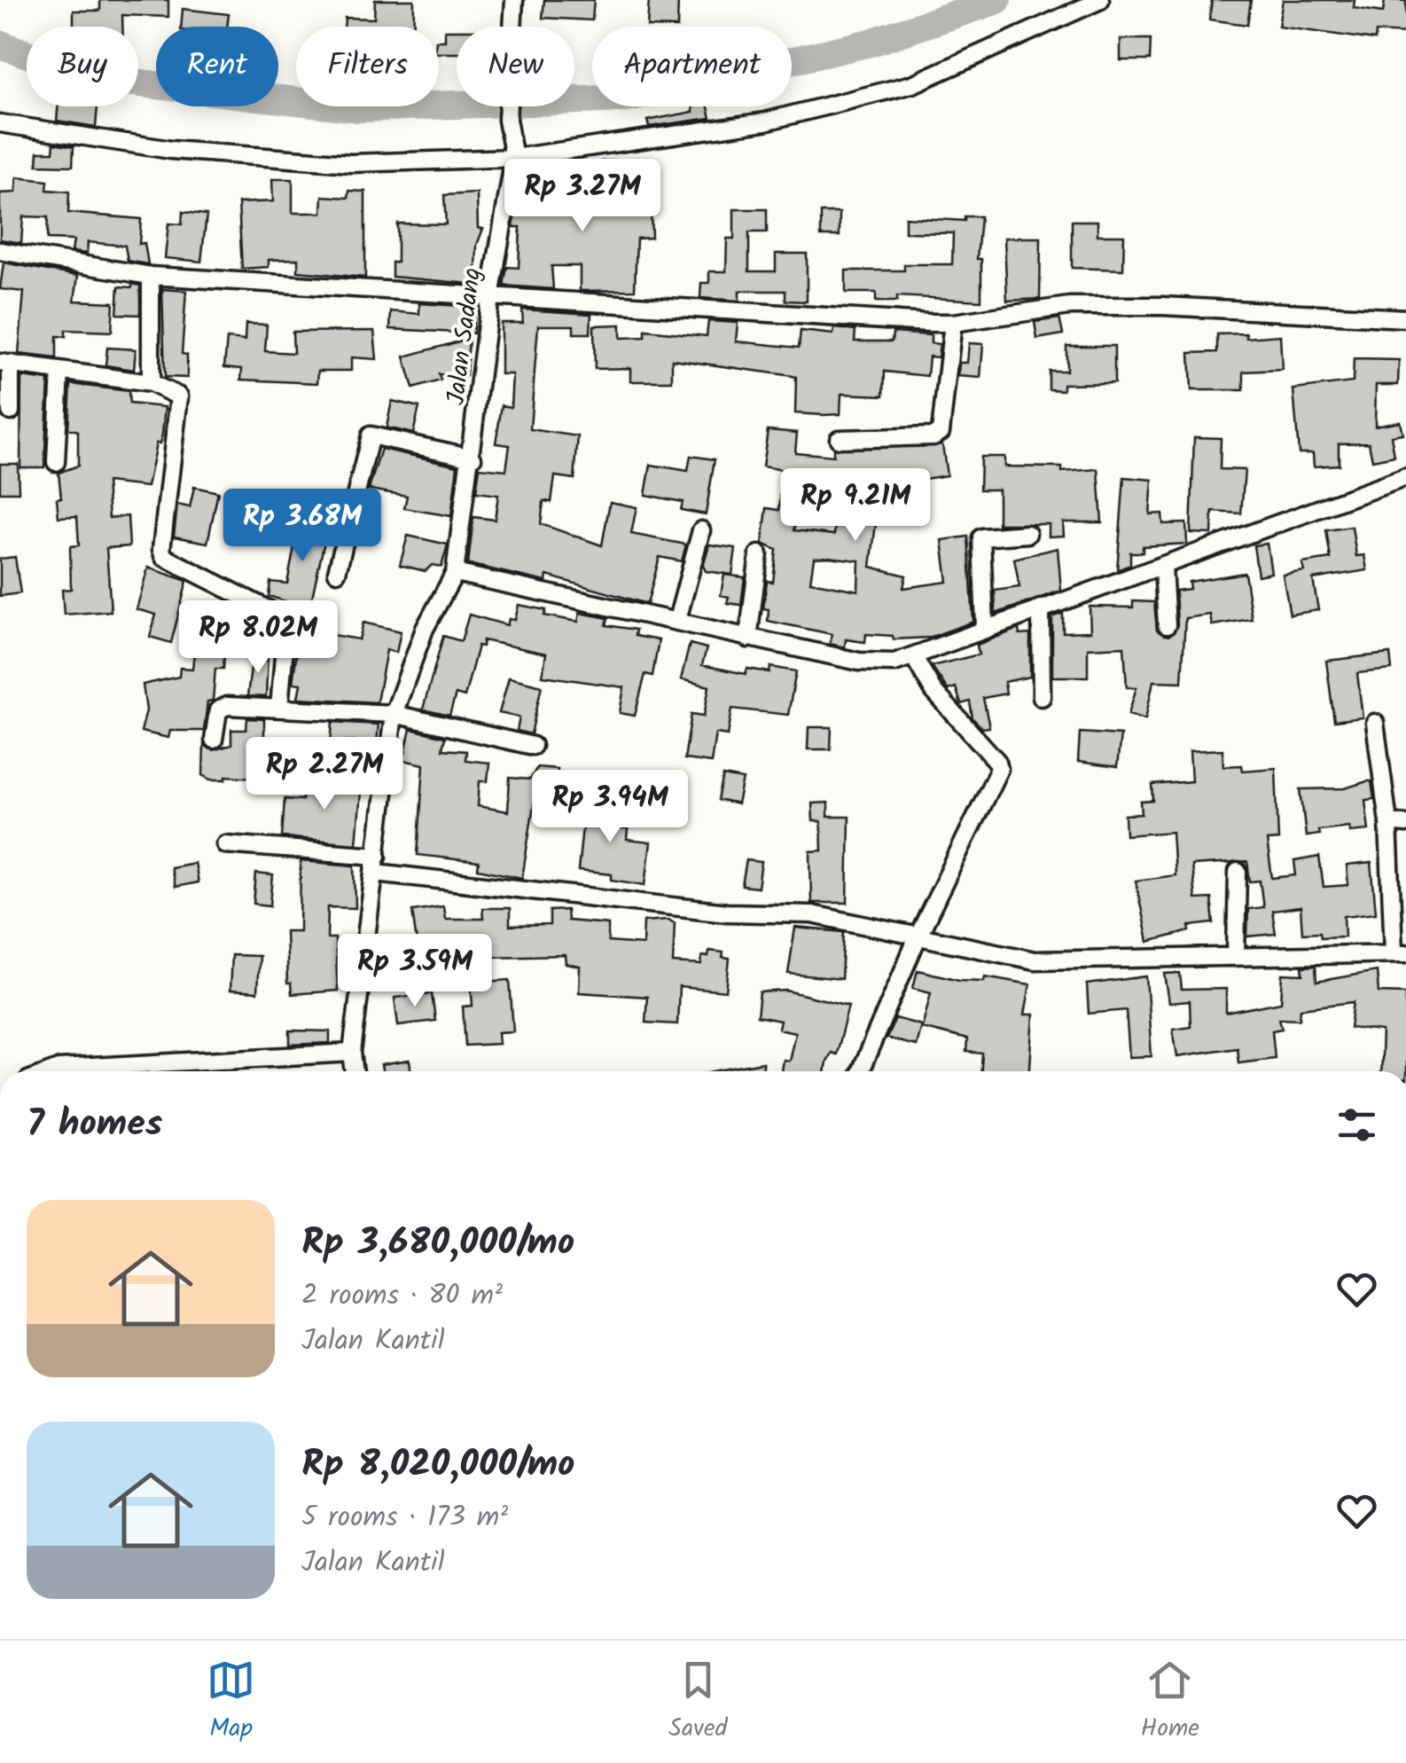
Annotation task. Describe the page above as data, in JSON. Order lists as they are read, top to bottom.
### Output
{
  "streets": {
    "street": ["Jalan Sadang"]
  },
  "page": {
    "chip": [
      "Buy",
      "Rent",
      "Filters",
      "New",
      "Apartment"
    ],
    "price": [
      "Rp 3.27M",
      "Rp 9.21M",
      "Rp 3.68M",
      "Rp 8.02M",
      "Rp 2.27M",
      "Rp 3.94M",
      "Rp 3.59M"
    ],
    "heading": "7 homes",
    "list": [
      {
        "name": "Rp 3,680,000/mo",
        "note": "2 rooms · 80 m² · Jalan Kantil"
      },
      {
        "name": "Rp 8,020,000/mo",
        "note": "5 rooms · 173 m² · Jalan Kantil"
      }
    ],
    "tabs": ["Map", "Saved", "Home"]
  }
}
